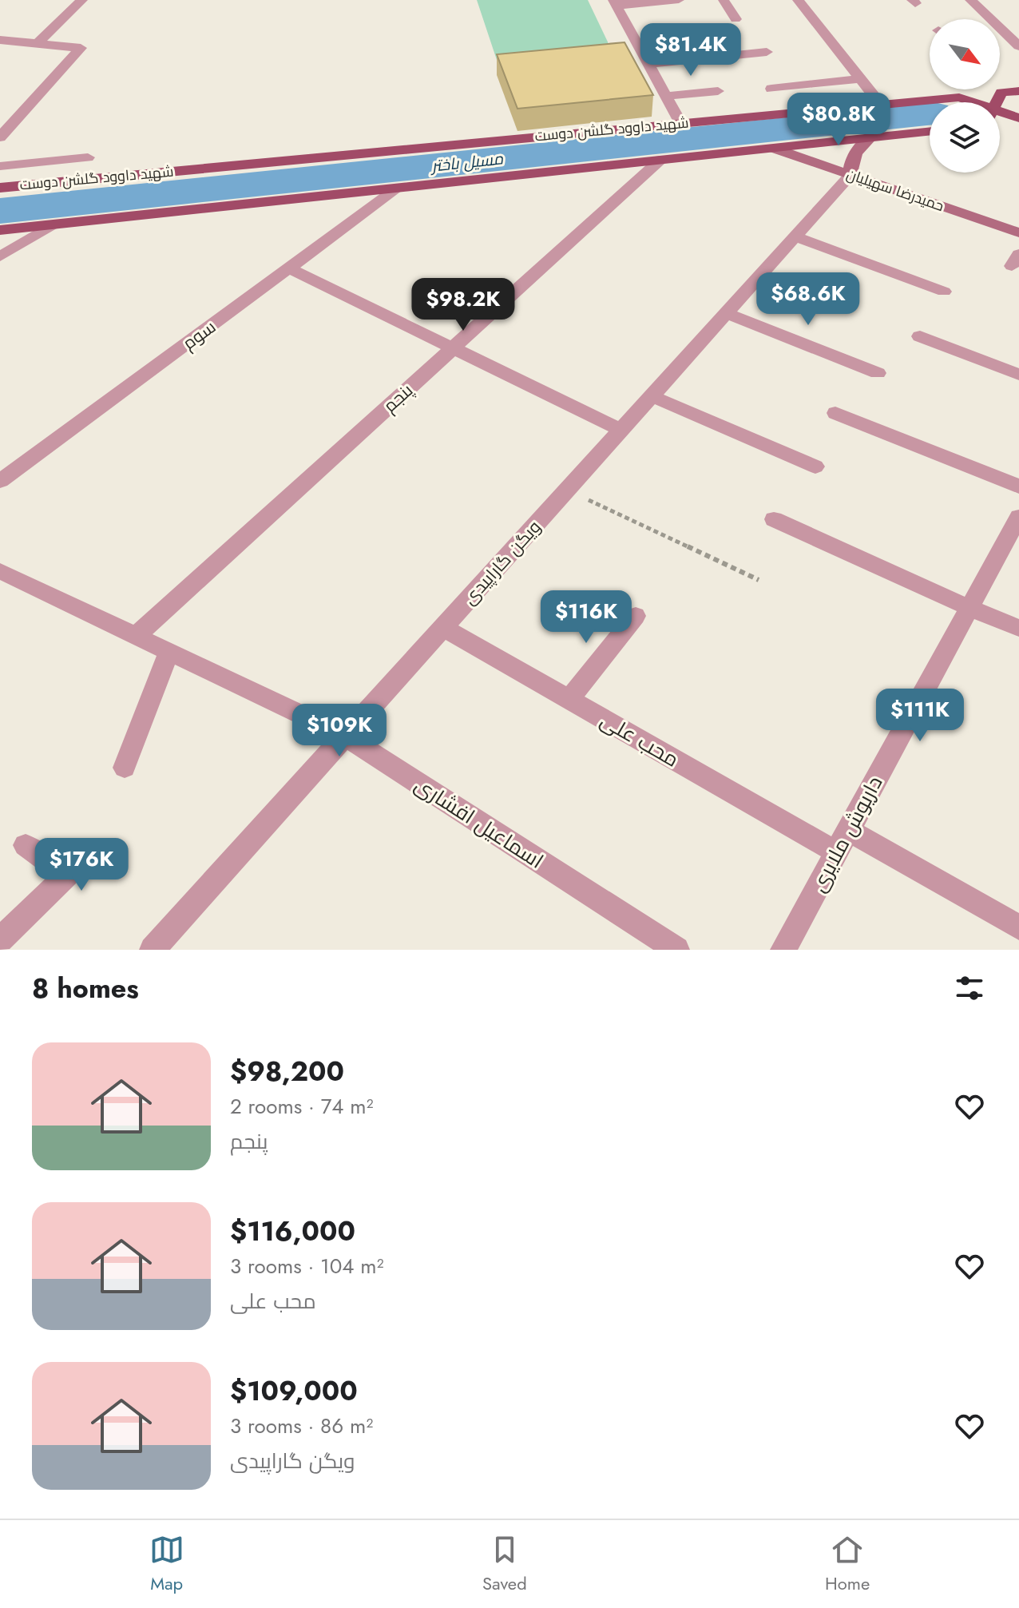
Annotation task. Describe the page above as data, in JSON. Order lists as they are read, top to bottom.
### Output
{
  "streets": {
    "main road": ["شهید داوود گلشن دوست", "حمیدرضا سهیلیان"],
    "street": [
      "سوم",
      "پنجم",
      "ویگن گاراپیدی",
      "محب علی",
      "اسماعیل افشاری",
      "داریوش ملایری"
    ]
  },
  "crossings": [
    ["شهید داوود گلشن دوست", "حمیدرضا سهیلیان"],
    ["شهید داوود گلشن دوست", "سوم"],
    ["شهید داوود گلشن دوست", "پنجم"],
    ["حمیدرضا سهیلیان", "ویگن گاراپیدی"],
    ["پنجم", "اسماعیل افشاری"],
    ["ویگن گاراپیدی", "محب علی"],
    ["ویگن گاراپیدی", "اسماعیل افشاری"],
    ["محب علی", "داریوش ملایری"]
  ],
  "water": ["مسیل باختر"],
  "north": "bottom right",
  "page": {
    "price": [
      "$81.4K",
      "$80.8K",
      "$68.6K",
      "$98.2K",
      "$116K",
      "$111K",
      "$109K",
      "$176K"
    ],
    "heading": "8 homes",
    "list": [
      {
        "name": "$98,200",
        "note": "2 rooms · 74 m² · پنجم"
      },
      {
        "name": "$116,000",
        "note": "3 rooms · 104 m² · محب علی"
      },
      {
        "name": "$109,000",
        "note": "3 rooms · 86 m² · ویگن گاراپیدی"
      }
    ],
    "tabs": ["Map", "Saved", "Home"]
  }
}
